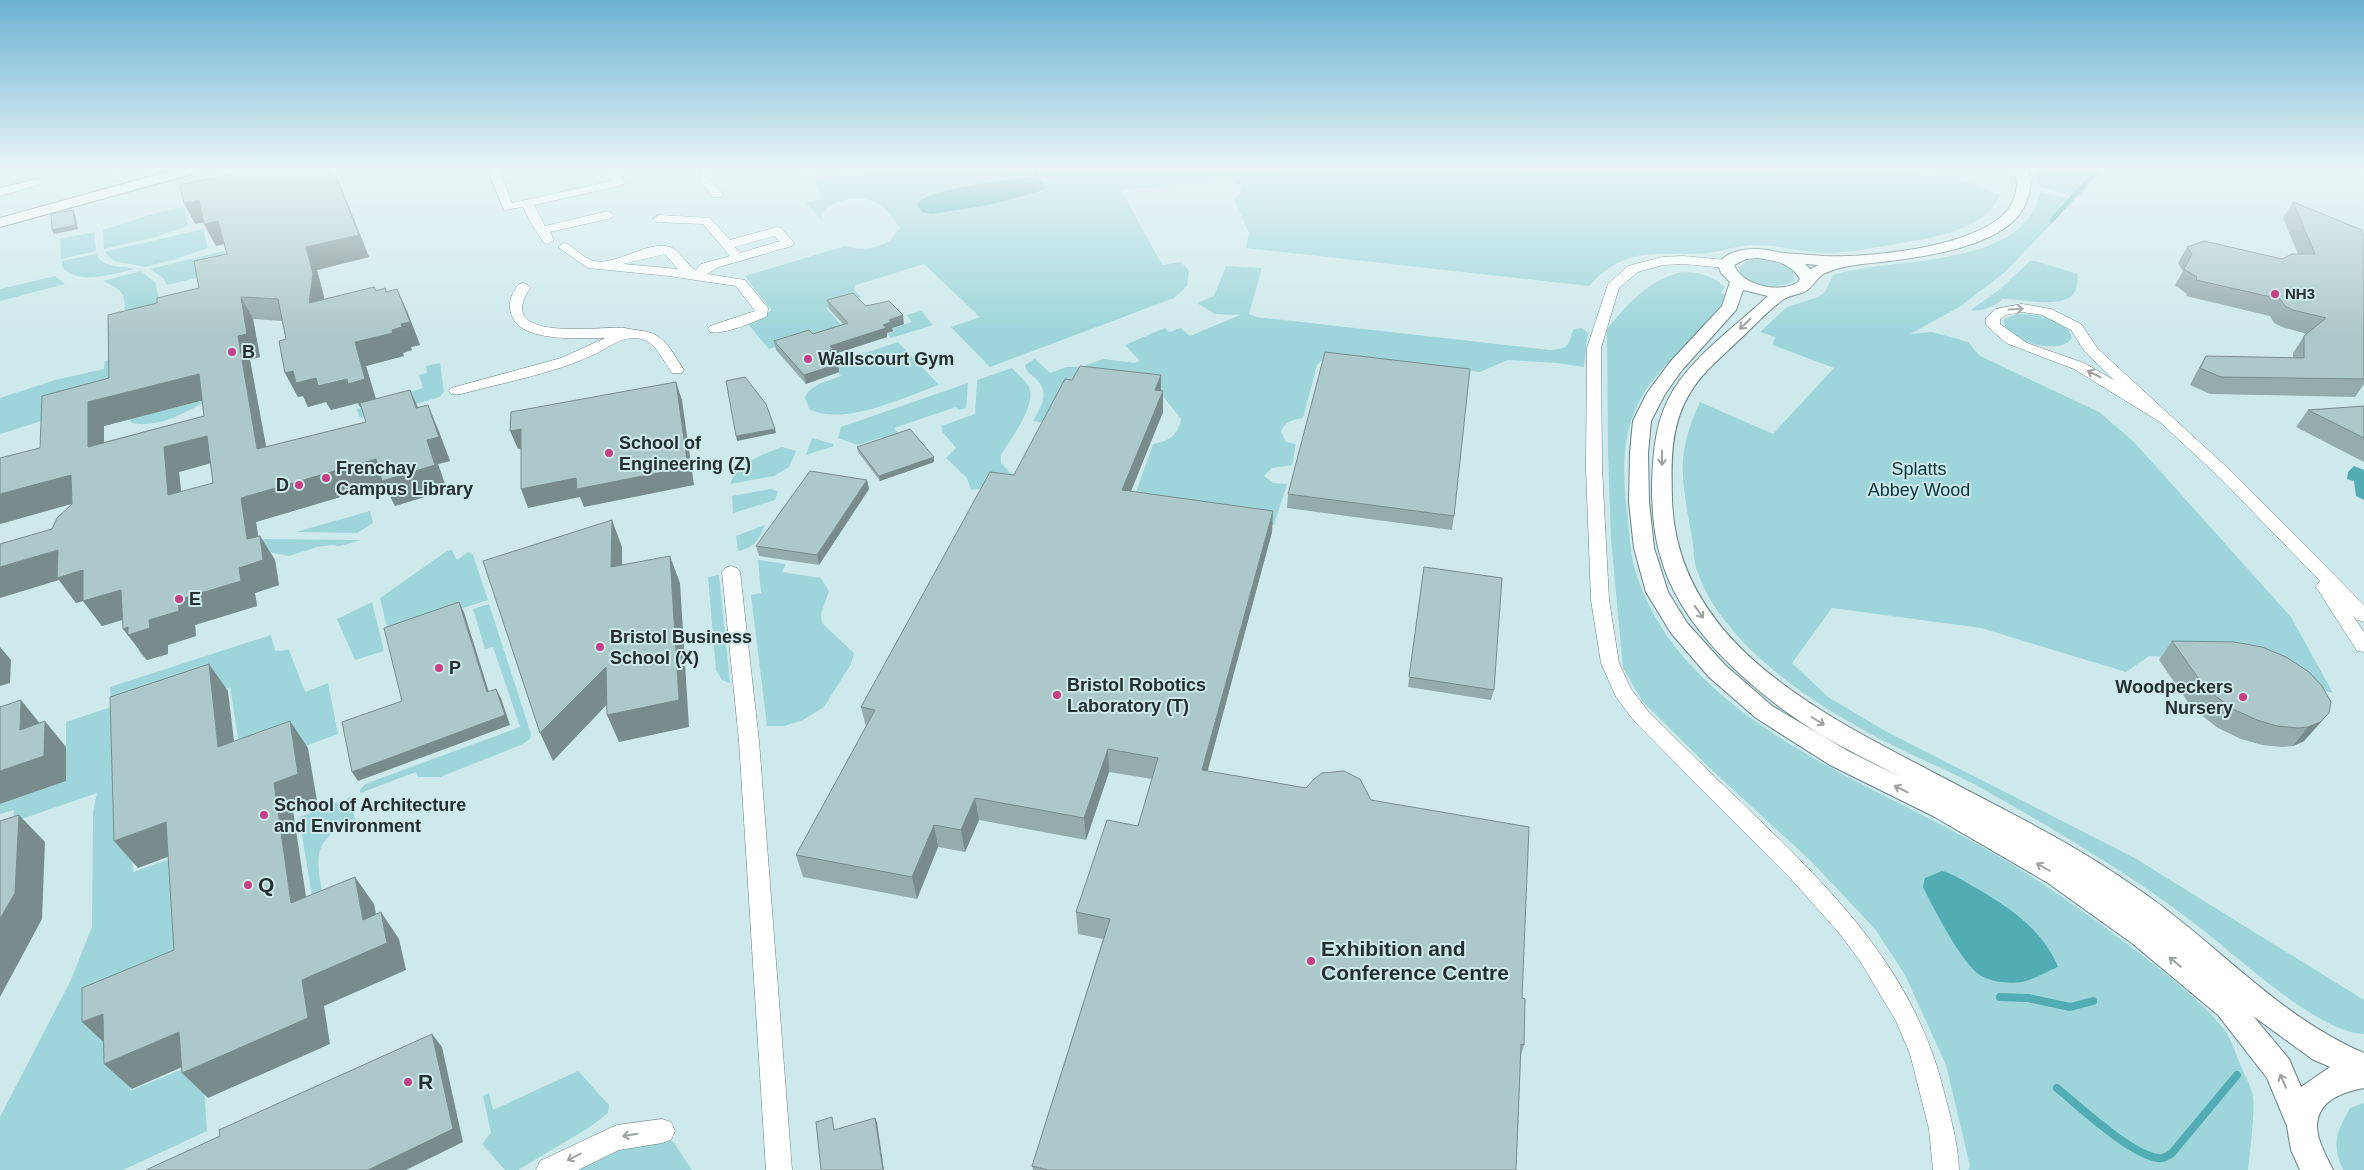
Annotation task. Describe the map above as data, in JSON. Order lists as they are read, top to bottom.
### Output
{
  "parks": ["Splatts Abbey Wood"],
  "places": [
    "NH3",
    "B",
    "Wallscourt Gym",
    "School of Engineering (Z)",
    "Frenchay Campus Library",
    "D",
    "E",
    "Bristol Business School (X)",
    "P",
    "Bristol Robotics Laboratory (T)",
    "Woodpeckers Nursery",
    "School of Architecture and Environment",
    "Q",
    "Exhibition and Conference Centre",
    "R"
  ]
}
